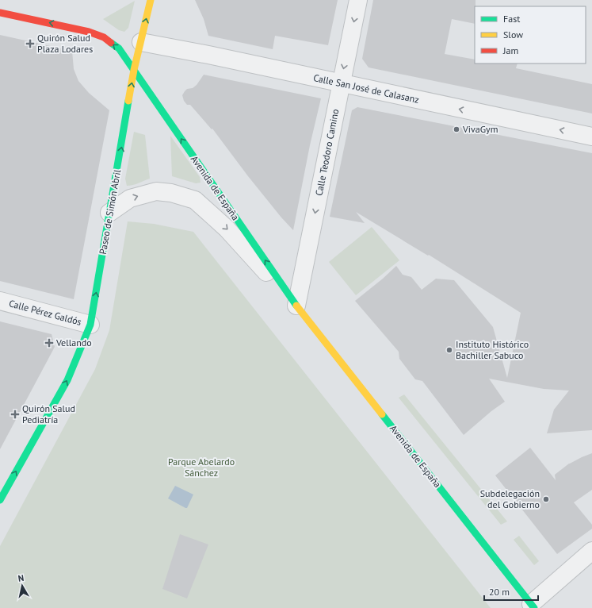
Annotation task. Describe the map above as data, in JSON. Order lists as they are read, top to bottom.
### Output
{
  "streets": {
    "street": [
      "Calle San José de Calasanz",
      "Calle Teodoro Camino",
      "Avenida de España",
      "Paseo de Simón Abril",
      "Calle Pérez Galdós"
    ]
  },
  "crossings": [
    ["Calle San José de Calasanz", "Calle Teodoro Camino"],
    ["Calle San José de Calasanz", "Paseo de Simón Abril"],
    ["Calle Teodoro Camino", "Avenida de España"],
    ["Avenida de España", "Paseo de Simón Abril"],
    ["Paseo de Simón Abril", "Calle Pérez Galdós"]
  ],
  "one_way": ["Calle San José de Calasanz", "Calle Teodoro Camino", "Paseo de Simón Abril"],
  "parks": ["Parque Abelardo Sánchez"],
  "places": {
    "health": ["Quirón Salud Plaza Lodares", "Vellando", "Quirón Salud Pediatría"],
    "other": ["VivaGym", "Instituto Histórico Bachiller Sabuco", "Subdelegación del Gobierno"]
  },
  "legend": ["Fast", "Slow", "Jam"],
  "scale_bar": "20 m",
  "north": "top"
}
